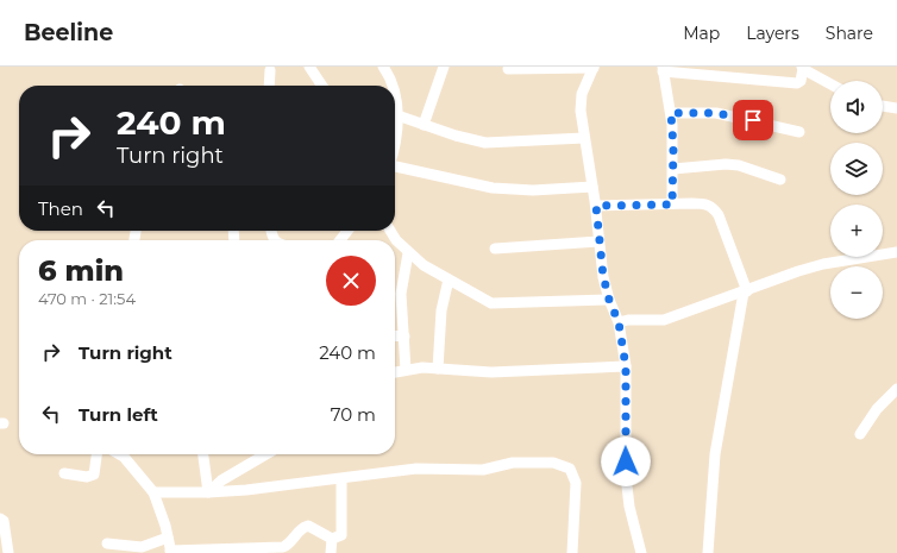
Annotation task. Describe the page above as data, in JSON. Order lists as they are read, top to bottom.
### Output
{
  "page": {
    "header": "Beeline",
    "nav": ["Map", "Layers", "Share"],
    "map_buttons": ["+", "−"],
    "turn": ["240 m", "Turn right"],
    "then": "Then",
    "heading": ["6 min", "470 m · 21:54"],
    "list": [
      {
        "name": "Turn right",
        "value": "240 m"
      },
      {
        "name": "Turn left",
        "value": "70 m"
      }
    ]
  }
}
